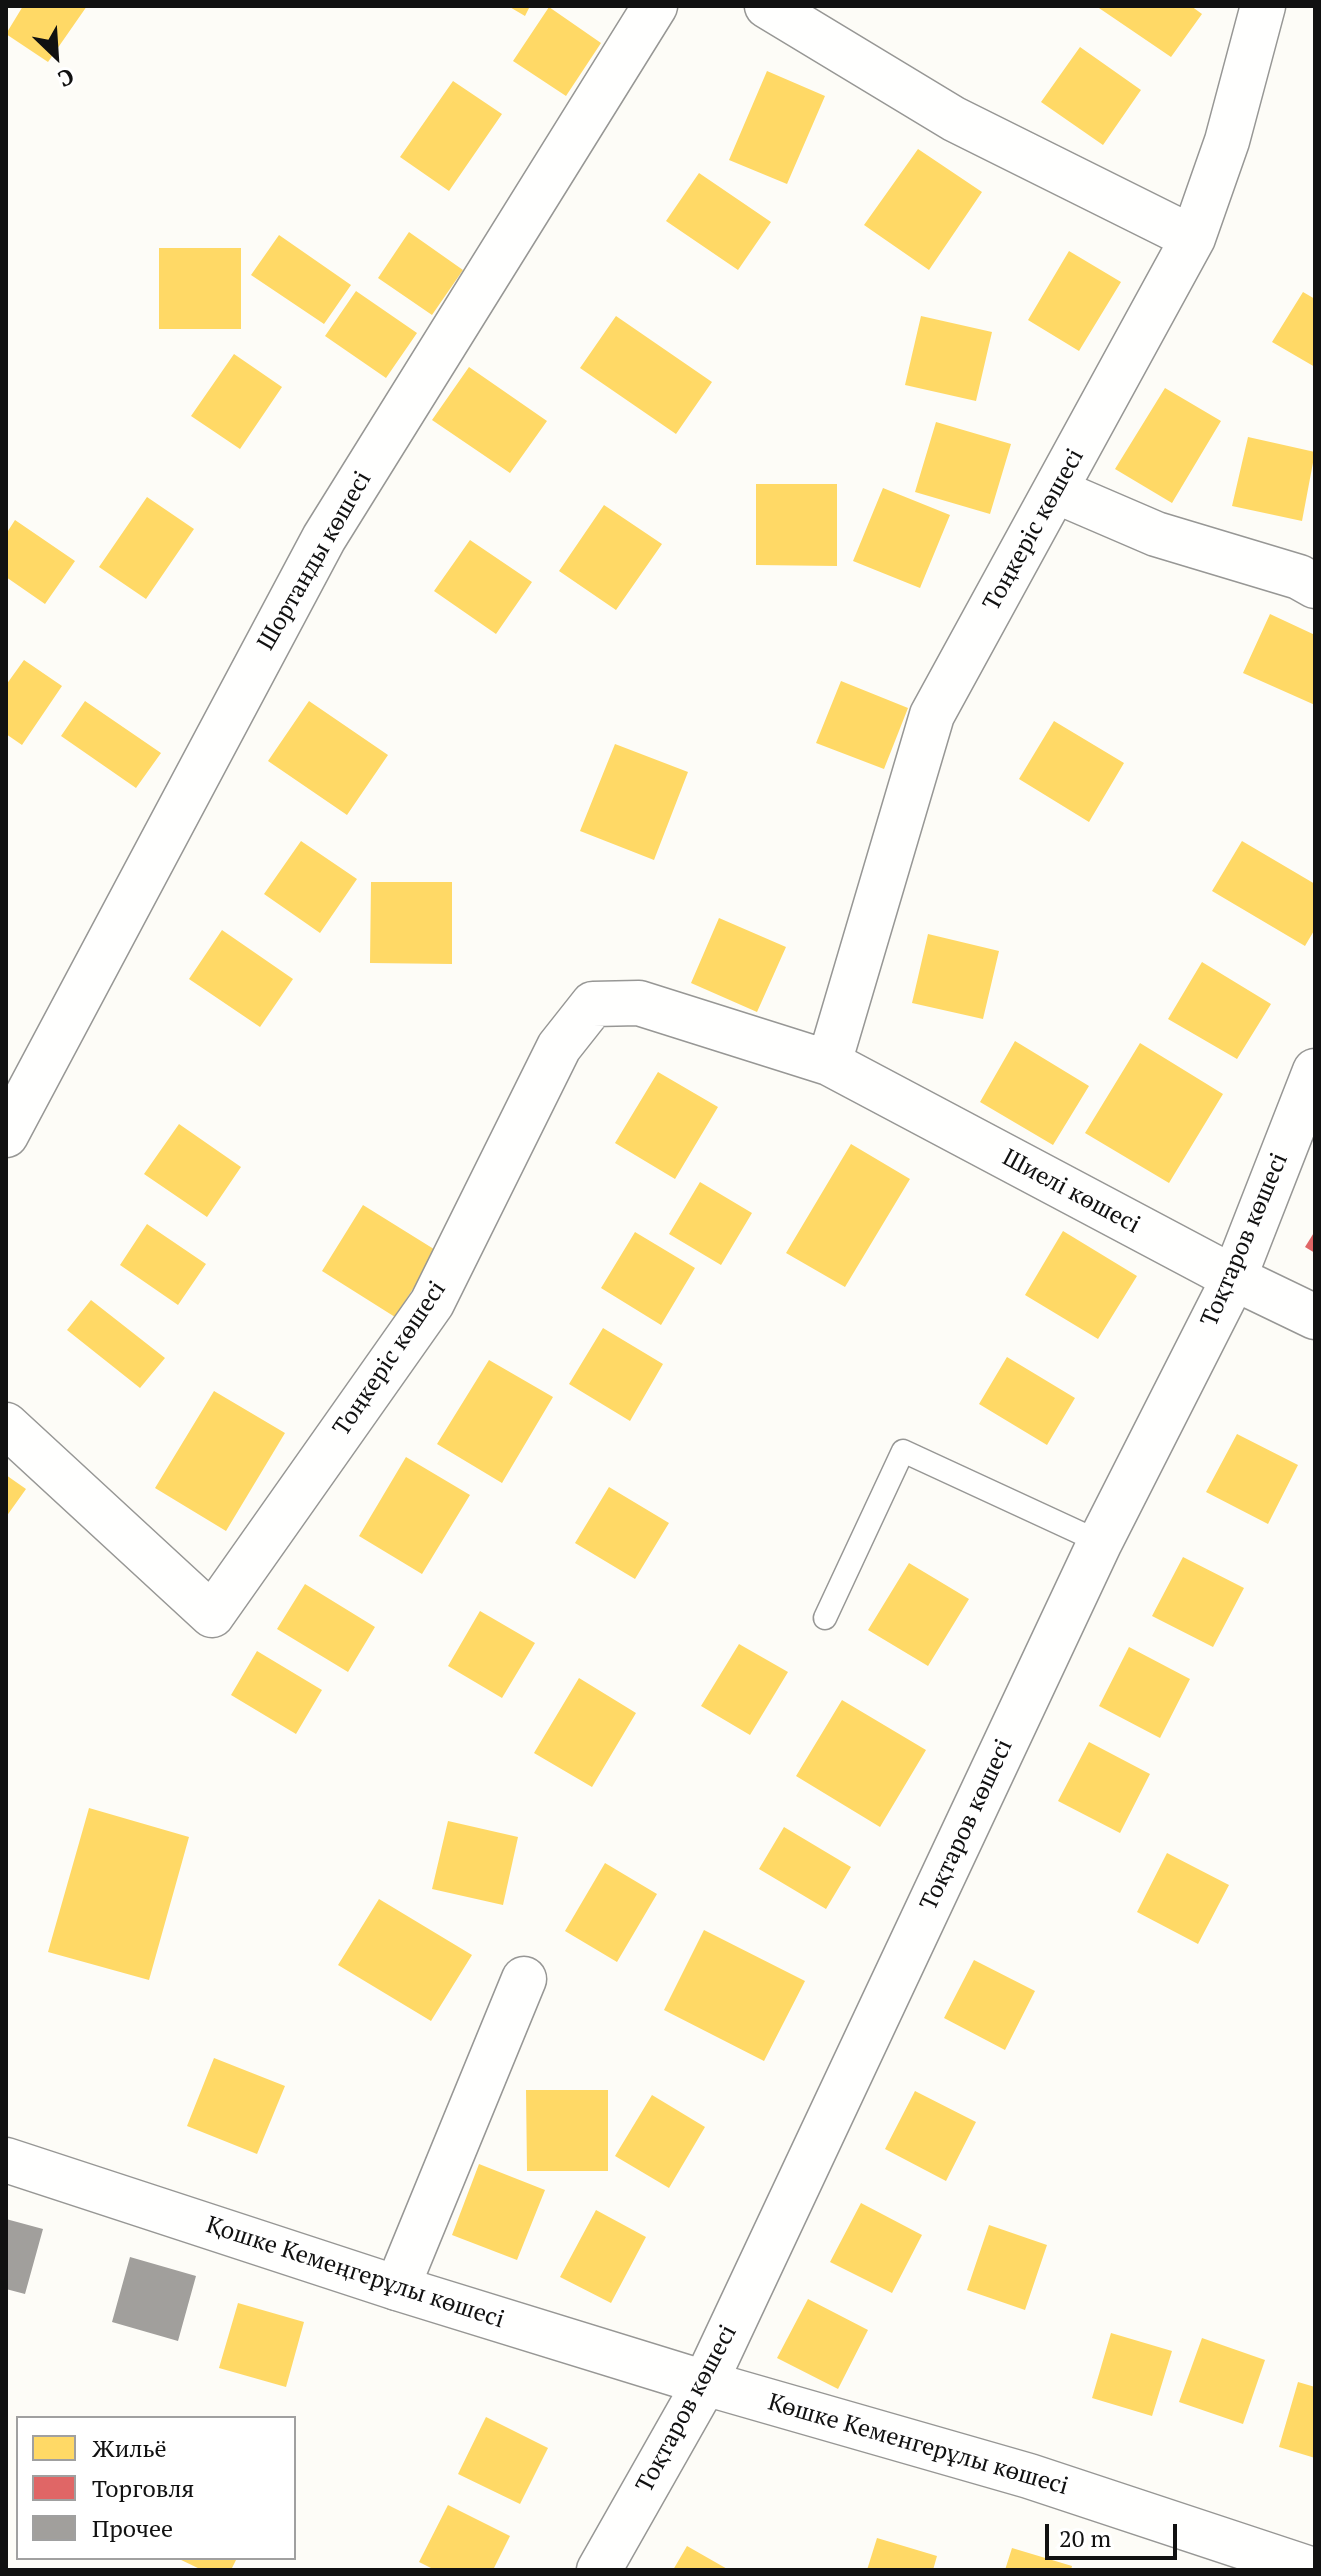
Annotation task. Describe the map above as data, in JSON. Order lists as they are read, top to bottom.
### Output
{
  "streets": {
    "street": [
      "Тоңкерiс көшесі",
      "Шортанды көшесі",
      "Шиелі көшесі",
      "Тоқтаров көшесі",
      "Қошке Кемеңгерұлы көшесі",
      "Көшке Кеменгерұлы көшесі"
    ]
  },
  "crossings": [
    ["Тоңкерiс көшесі", "Шиелі көшесі"],
    ["Шиелі көшесі", "Тоқтаров көшесі"],
    ["Тоқтаров көшесі", "Қошке Кемеңгерұлы көшесі"],
    ["Тоқтаров көшесі", "Көшке Кеменгерұлы көшесі"],
    ["Қошке Кемеңгерұлы көшесі", "Көшке Кеменгерұлы көшесі"]
  ],
  "legend": ["Жильё", "Торговля", "Прочее"],
  "scale_bar": "20 m",
  "north": "bottom right"
}
